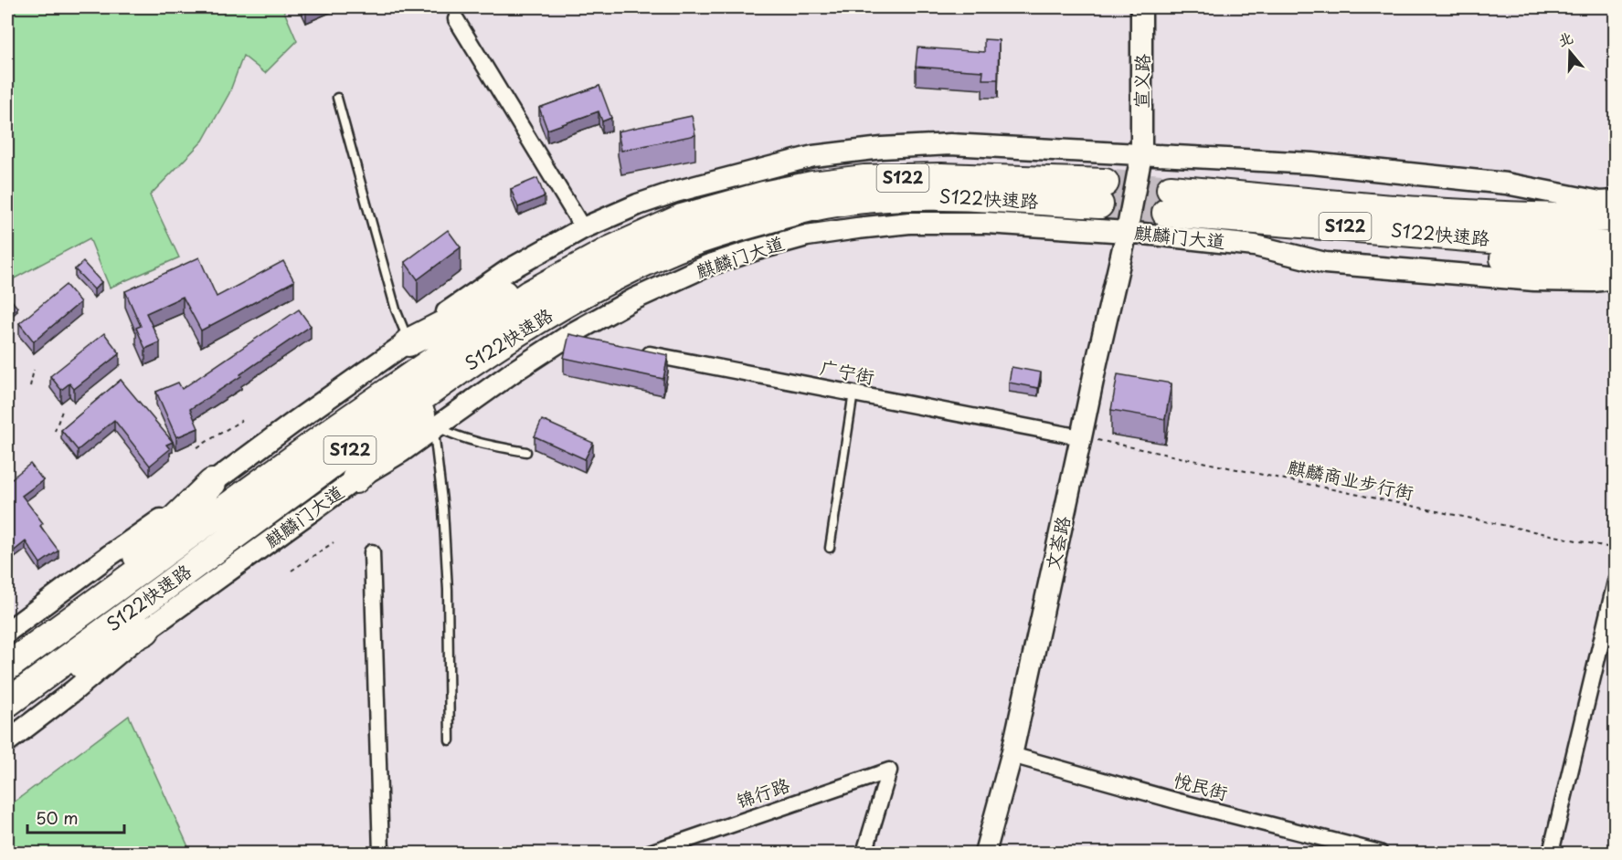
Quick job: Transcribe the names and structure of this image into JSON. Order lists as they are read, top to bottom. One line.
{"streets":{"highway":["S122","S122快速路"],"street":["宣义路","麒麟门大道","广宁街","文荟路","悦民街","锦行路"],"path":["麒麟商业步行街"]},"crossings":[["宣义路","麒麟门大道"],["宣义路","文荟路"],["麒麟门大道","文荟路"],["广宁街","麒麟商业步行街"],["广宁街","文荟路"],["麒麟商业步行街","文荟路"],["文荟路","悦民街"]],"scale_bar":"50 m","north":"top"}
